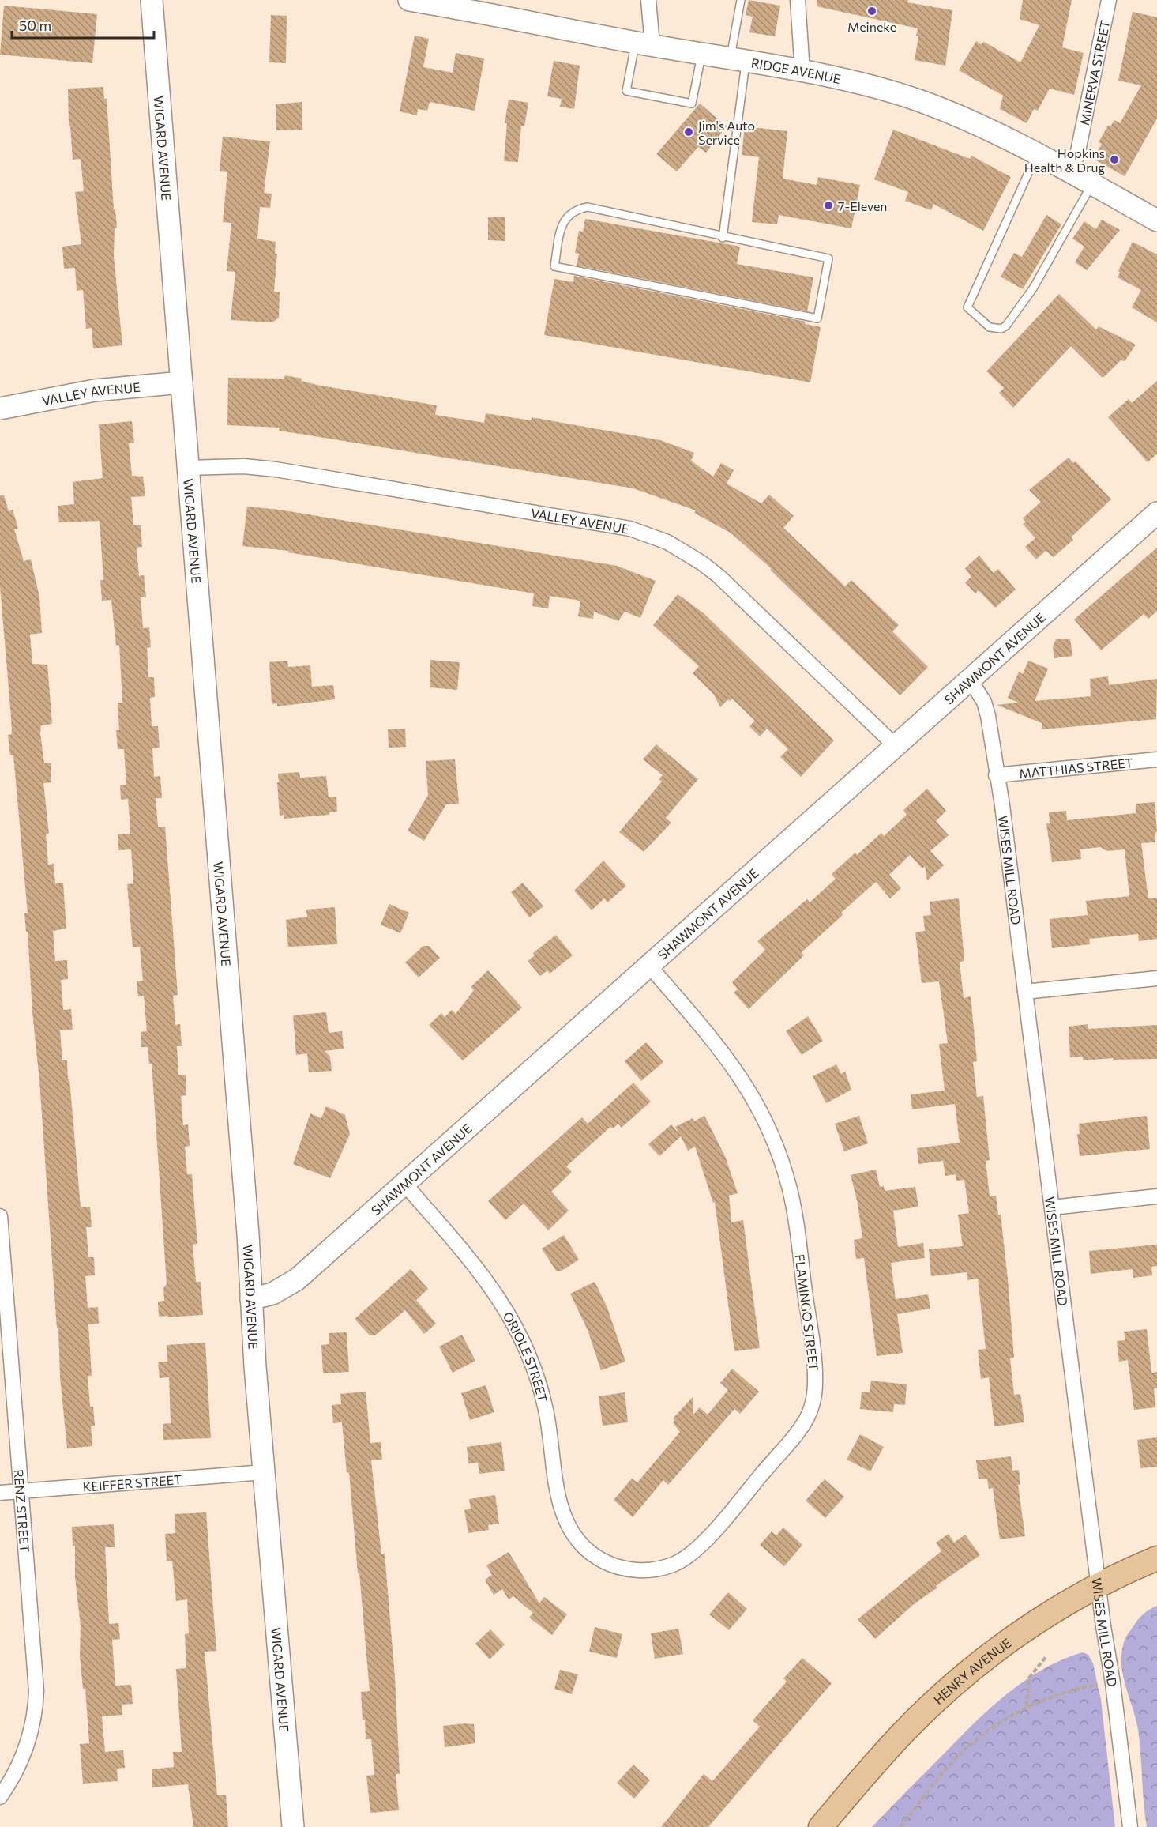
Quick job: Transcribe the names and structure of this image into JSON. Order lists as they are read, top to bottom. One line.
{"streets":{"main road":["HENRY AVENUE"],"street":["RIDGE AVENUE","MINERVA STREET","WIGARD AVENUE","VALLEY AVENUE","SHAWMONT AVENUE","MATTHIAS STREET","WISES MILL ROAD","FLAMINGO STREET","ORIOLE STREET","KEIFFER STREET","RENZ STREET"]},"crossings":[["RIDGE AVENUE","MINERVA STREET"],["WIGARD AVENUE","VALLEY AVENUE"],["WIGARD AVENUE","SHAWMONT AVENUE"],["WIGARD AVENUE","KEIFFER STREET"],["VALLEY AVENUE","SHAWMONT AVENUE"],["SHAWMONT AVENUE","WISES MILL ROAD"],["SHAWMONT AVENUE","FLAMINGO STREET"],["SHAWMONT AVENUE","ORIOLE STREET"],["MATTHIAS STREET","WISES MILL ROAD"],["WISES MILL ROAD","HENRY AVENUE"],["FLAMINGO STREET","ORIOLE STREET"],["KEIFFER STREET","RENZ STREET"]],"places":["Meineke","Jim's Auto Service","Hopkins Health & Drug","7-Eleven"],"scale_bar":"50 m"}
